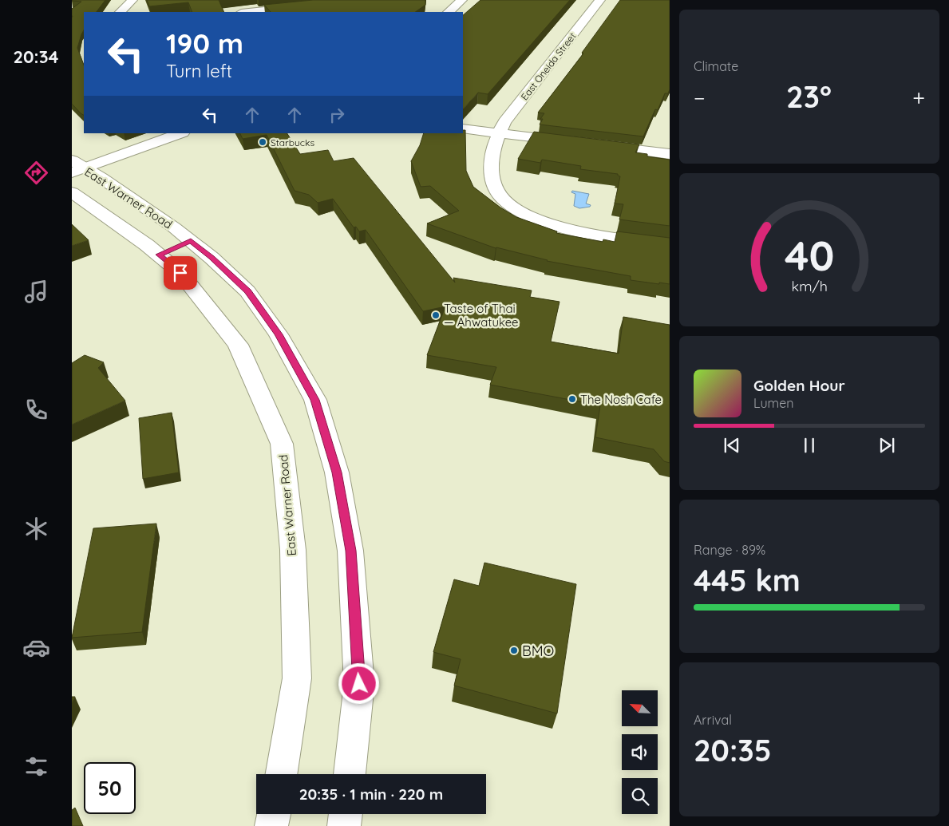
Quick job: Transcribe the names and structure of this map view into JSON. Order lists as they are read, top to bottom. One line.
{"streets":{"main road":["East Oneida Street","East Warner Road"]},"places":["Starbucks","Taste of Thai — Ahwatukee","The Nosh Cafe","BMO"],"north":"top left","page":{"tabs":"20:34","tile":["Climate",["Range · 89%","445 km"],["Arrival","20:35"]],"turn":["190 m","Turn left"],"heat":["−","23°","+"],"song":["Golden Hour","Lumen"],"limit":"50","trip":"20:35 · 1 min · 220 m","gauge":["40","km/h"]}}
